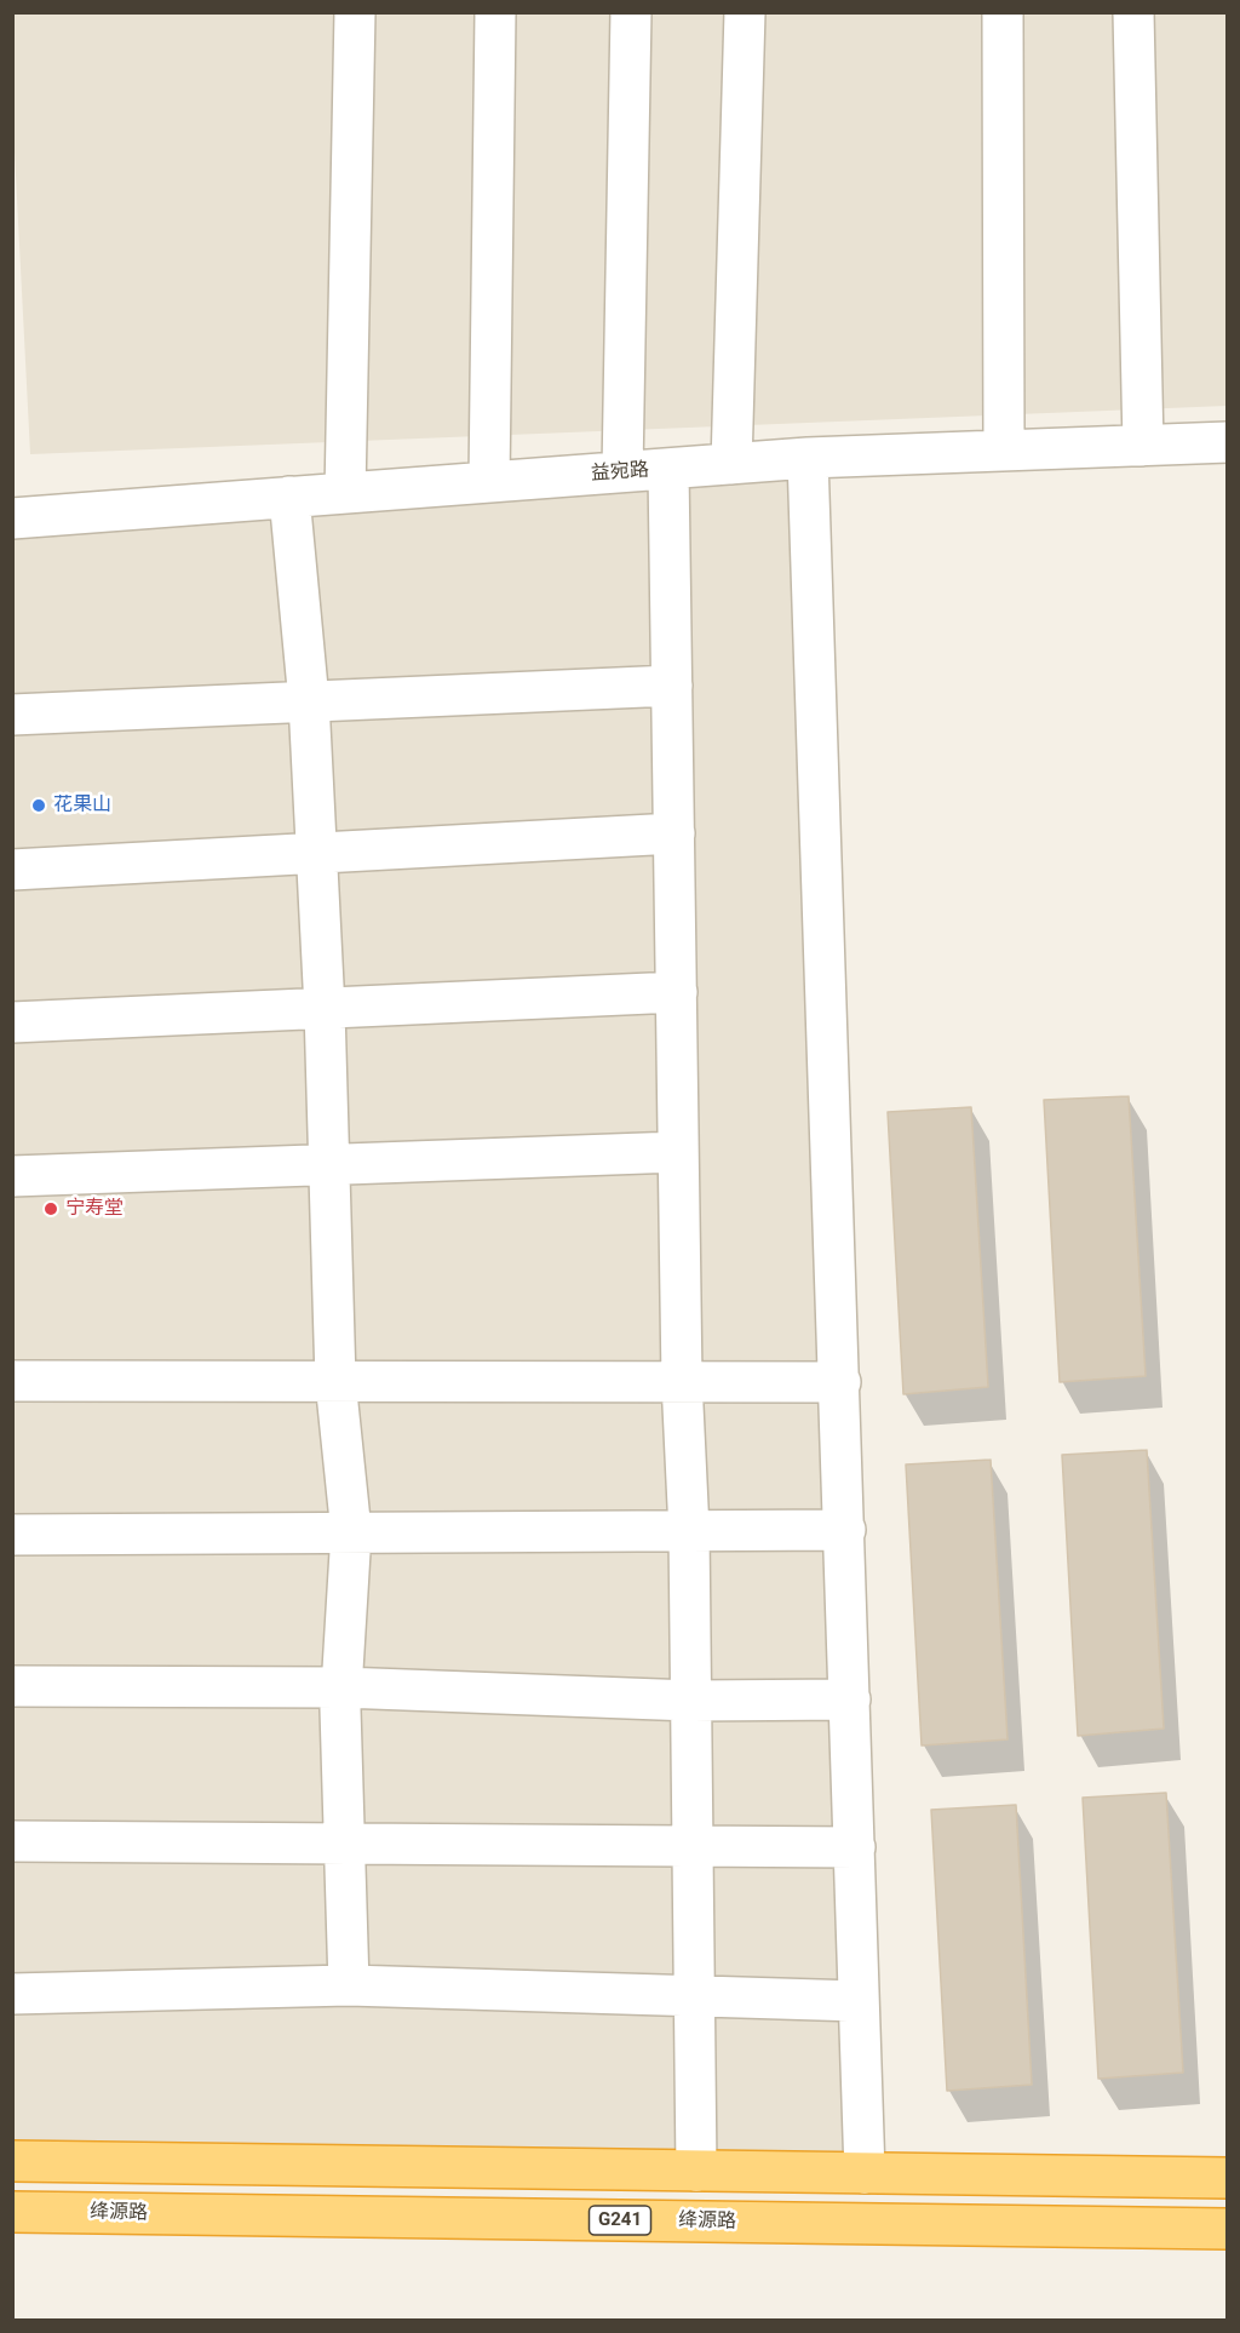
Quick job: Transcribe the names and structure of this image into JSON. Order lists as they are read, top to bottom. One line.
{"streets":{"highway":["绛源路","G241"],"street":["益宛路"]},"places":["花果山","宁寿堂"]}
